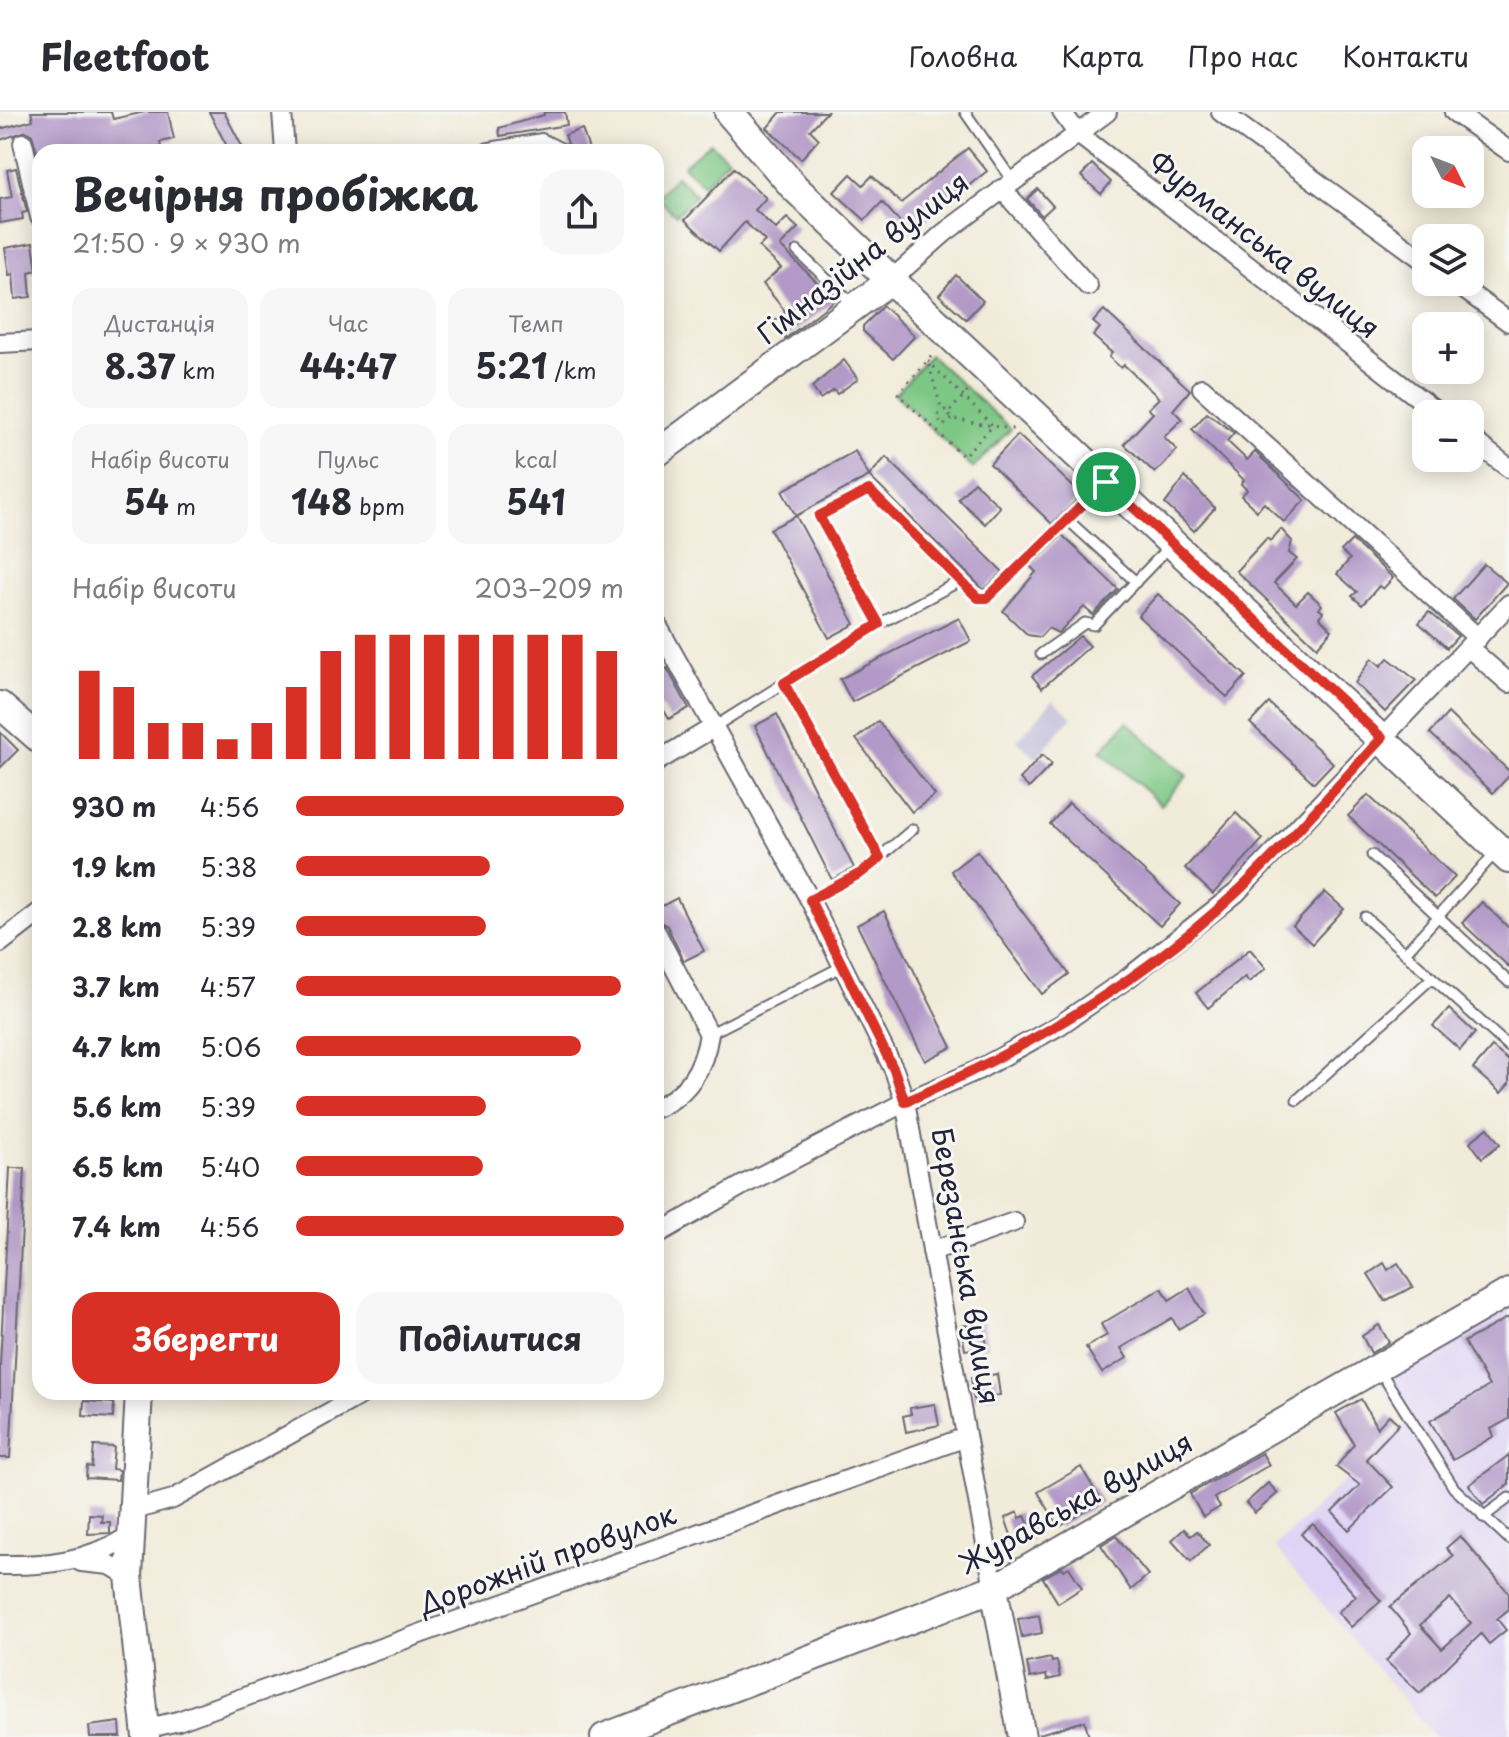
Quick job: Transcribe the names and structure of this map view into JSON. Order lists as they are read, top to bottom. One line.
{"streets":{"street":["Фурманська вулиця","Гімназійна вулиця","Березанська вулиця","Журавська вулиця","Дорожній провулок"]},"crossings":[["Фурманська вулиця","Гімназійна вулиця"],["Березанська вулиця","Журавська вулиця"],["Березанська вулиця","Дорожній провулок"]],"north":"bottom right","page":{"header":"Fleetfoot","nav":["Головна","Карта","Про нас","Контакти"],"map_buttons":["+","−"],"heading":["Вечірня пробіжка","21:50 · 9 × 930 m"],"stats":[["Дистанція","8.37 km"],["Час","44:47"],["Темп","5:21 /km"],["Набір висоти","54 m"],["Пульс","148 bpm"],["kcal","541"]],"chart":["Набір висоти","203–209 m"],"list":[{"name":"930 m","note":"4:56"},{"name":"1.9 km","note":"5:38"},{"name":"2.8 km","note":"5:39"},{"name":"3.7 km","note":"4:57"},{"name":"4.7 km","note":"5:06"},{"name":"5.6 km","note":"5:39"},{"name":"6.5 km","note":"5:40"},{"name":"7.4 km","note":"4:56"}],"buttons":["Зберегти","Поділитися"]}}
